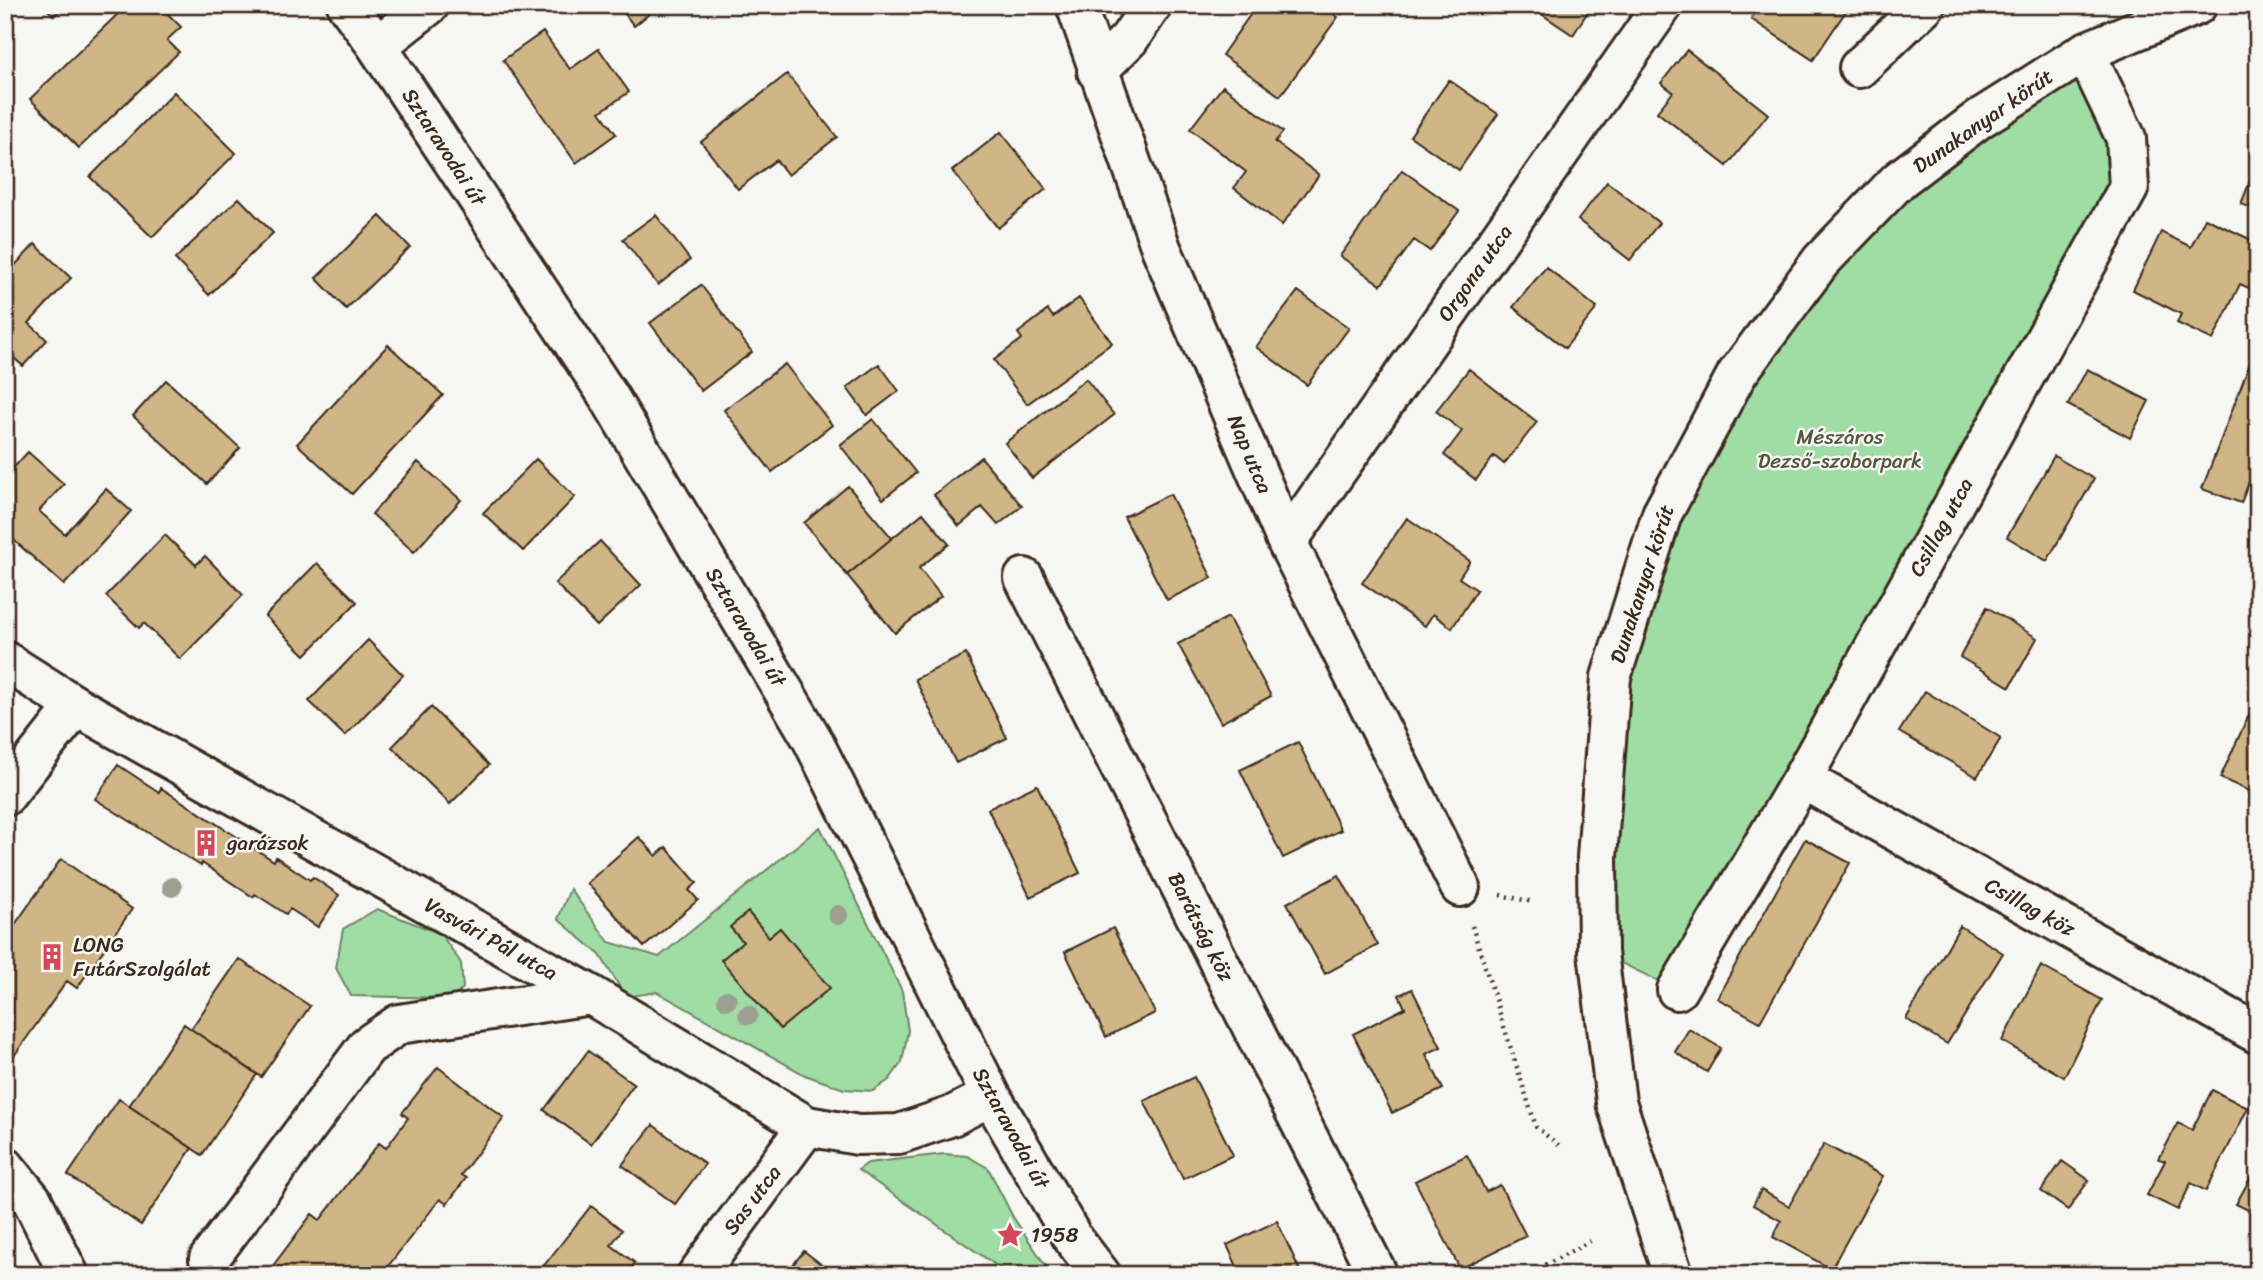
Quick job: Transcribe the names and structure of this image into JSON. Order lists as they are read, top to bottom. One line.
{"streets":{"street":["Dunakanyar körút","Sztaravodai út","Orgona utca","Nap utca","Csillag utca","Csillag köz","Barátság köz","Vasvári Pál utca","Sas utca"]},"crossings":[["Dunakanyar körút","Csillag utca"],["Sztaravodai út","Vasvári Pál utca"],["Orgona utca","Nap utca"],["Csillag utca","Csillag köz"],["Vasvári Pál utca","Sas utca"]],"parks":["Mészáros Dezső-szoborpark"],"places":{"building":["garázsok","LONG FutárSzolgálat"],"place":["1958"]}}
